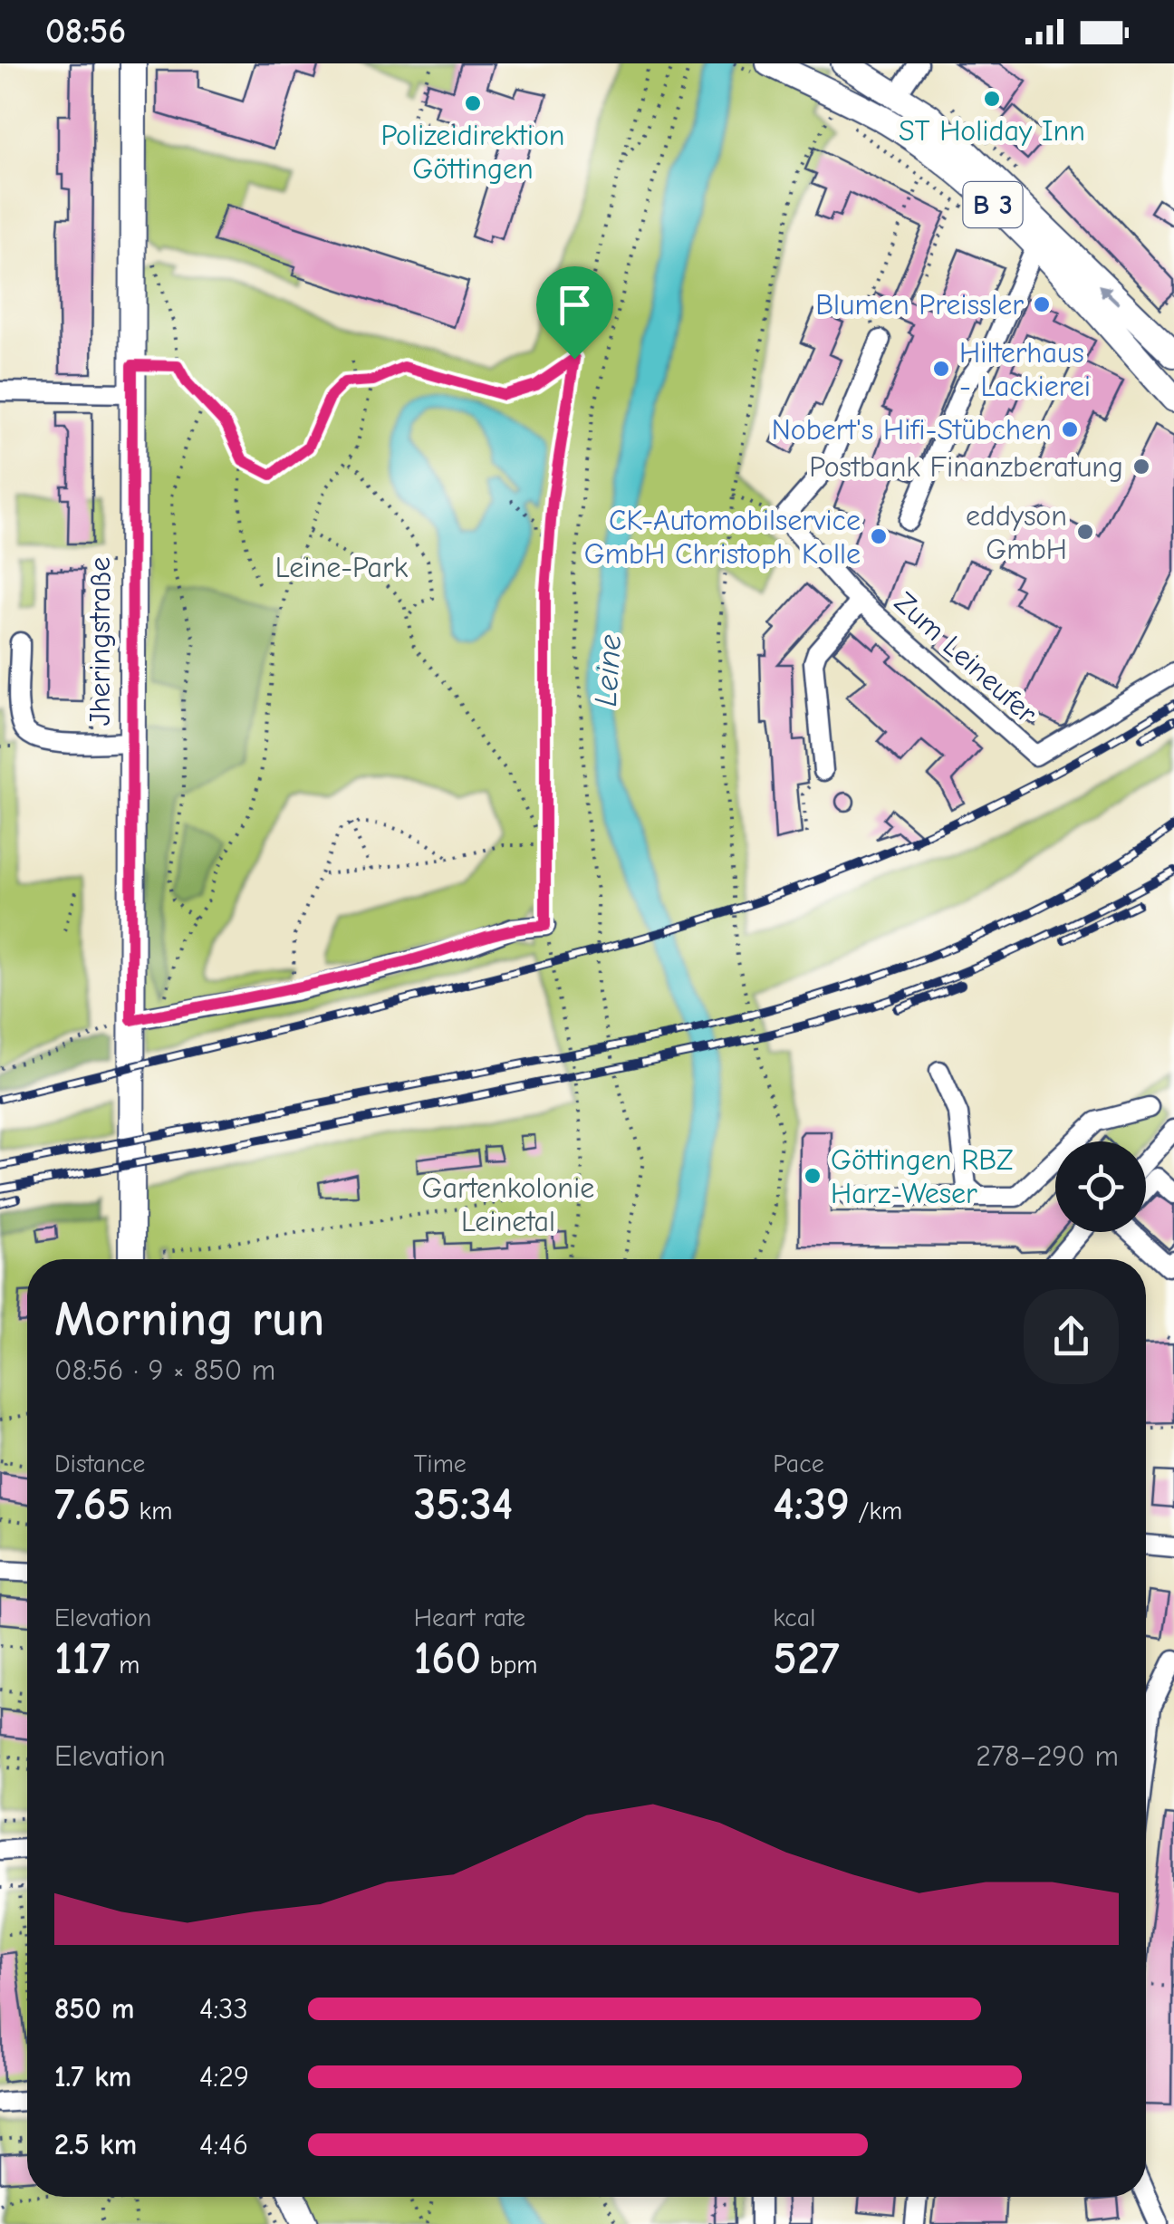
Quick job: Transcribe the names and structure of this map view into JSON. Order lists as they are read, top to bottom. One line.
{"streets":{"main road":["B 3","Jheringstraße"],"street":["Zum Leineufer"]},"water":["Leine"],"parks":["Leine-Park","Gartenkolonie Leinetal"],"places":["ST Holiday Inn","Polizeidirektion Göttingen","Blumen Preissler","Hilterhaus - Lackierei","Nobert's Hifi-Stübchen","Postbank Finanzberatung","eddyson GmbH","CK-Automobilservice GmbH Christoph Kolle","Göttingen RBZ Harz-Weser"],"page":{"status":"08:56","heading":["Morning run","08:56 · 9 × 850 m"],"stats":[["Distance","7.65 km"],["Time","35:34"],["Pace","4:39 /km"],["Elevation","117 m"],["Heart rate","160 bpm"],["kcal","527"]],"chart":["Elevation","278–290 m"],"list":[{"name":"850 m","note":"4:33"},{"name":"1.7 km","note":"4:29"},{"name":"2.5 km","note":"4:46"}]}}
